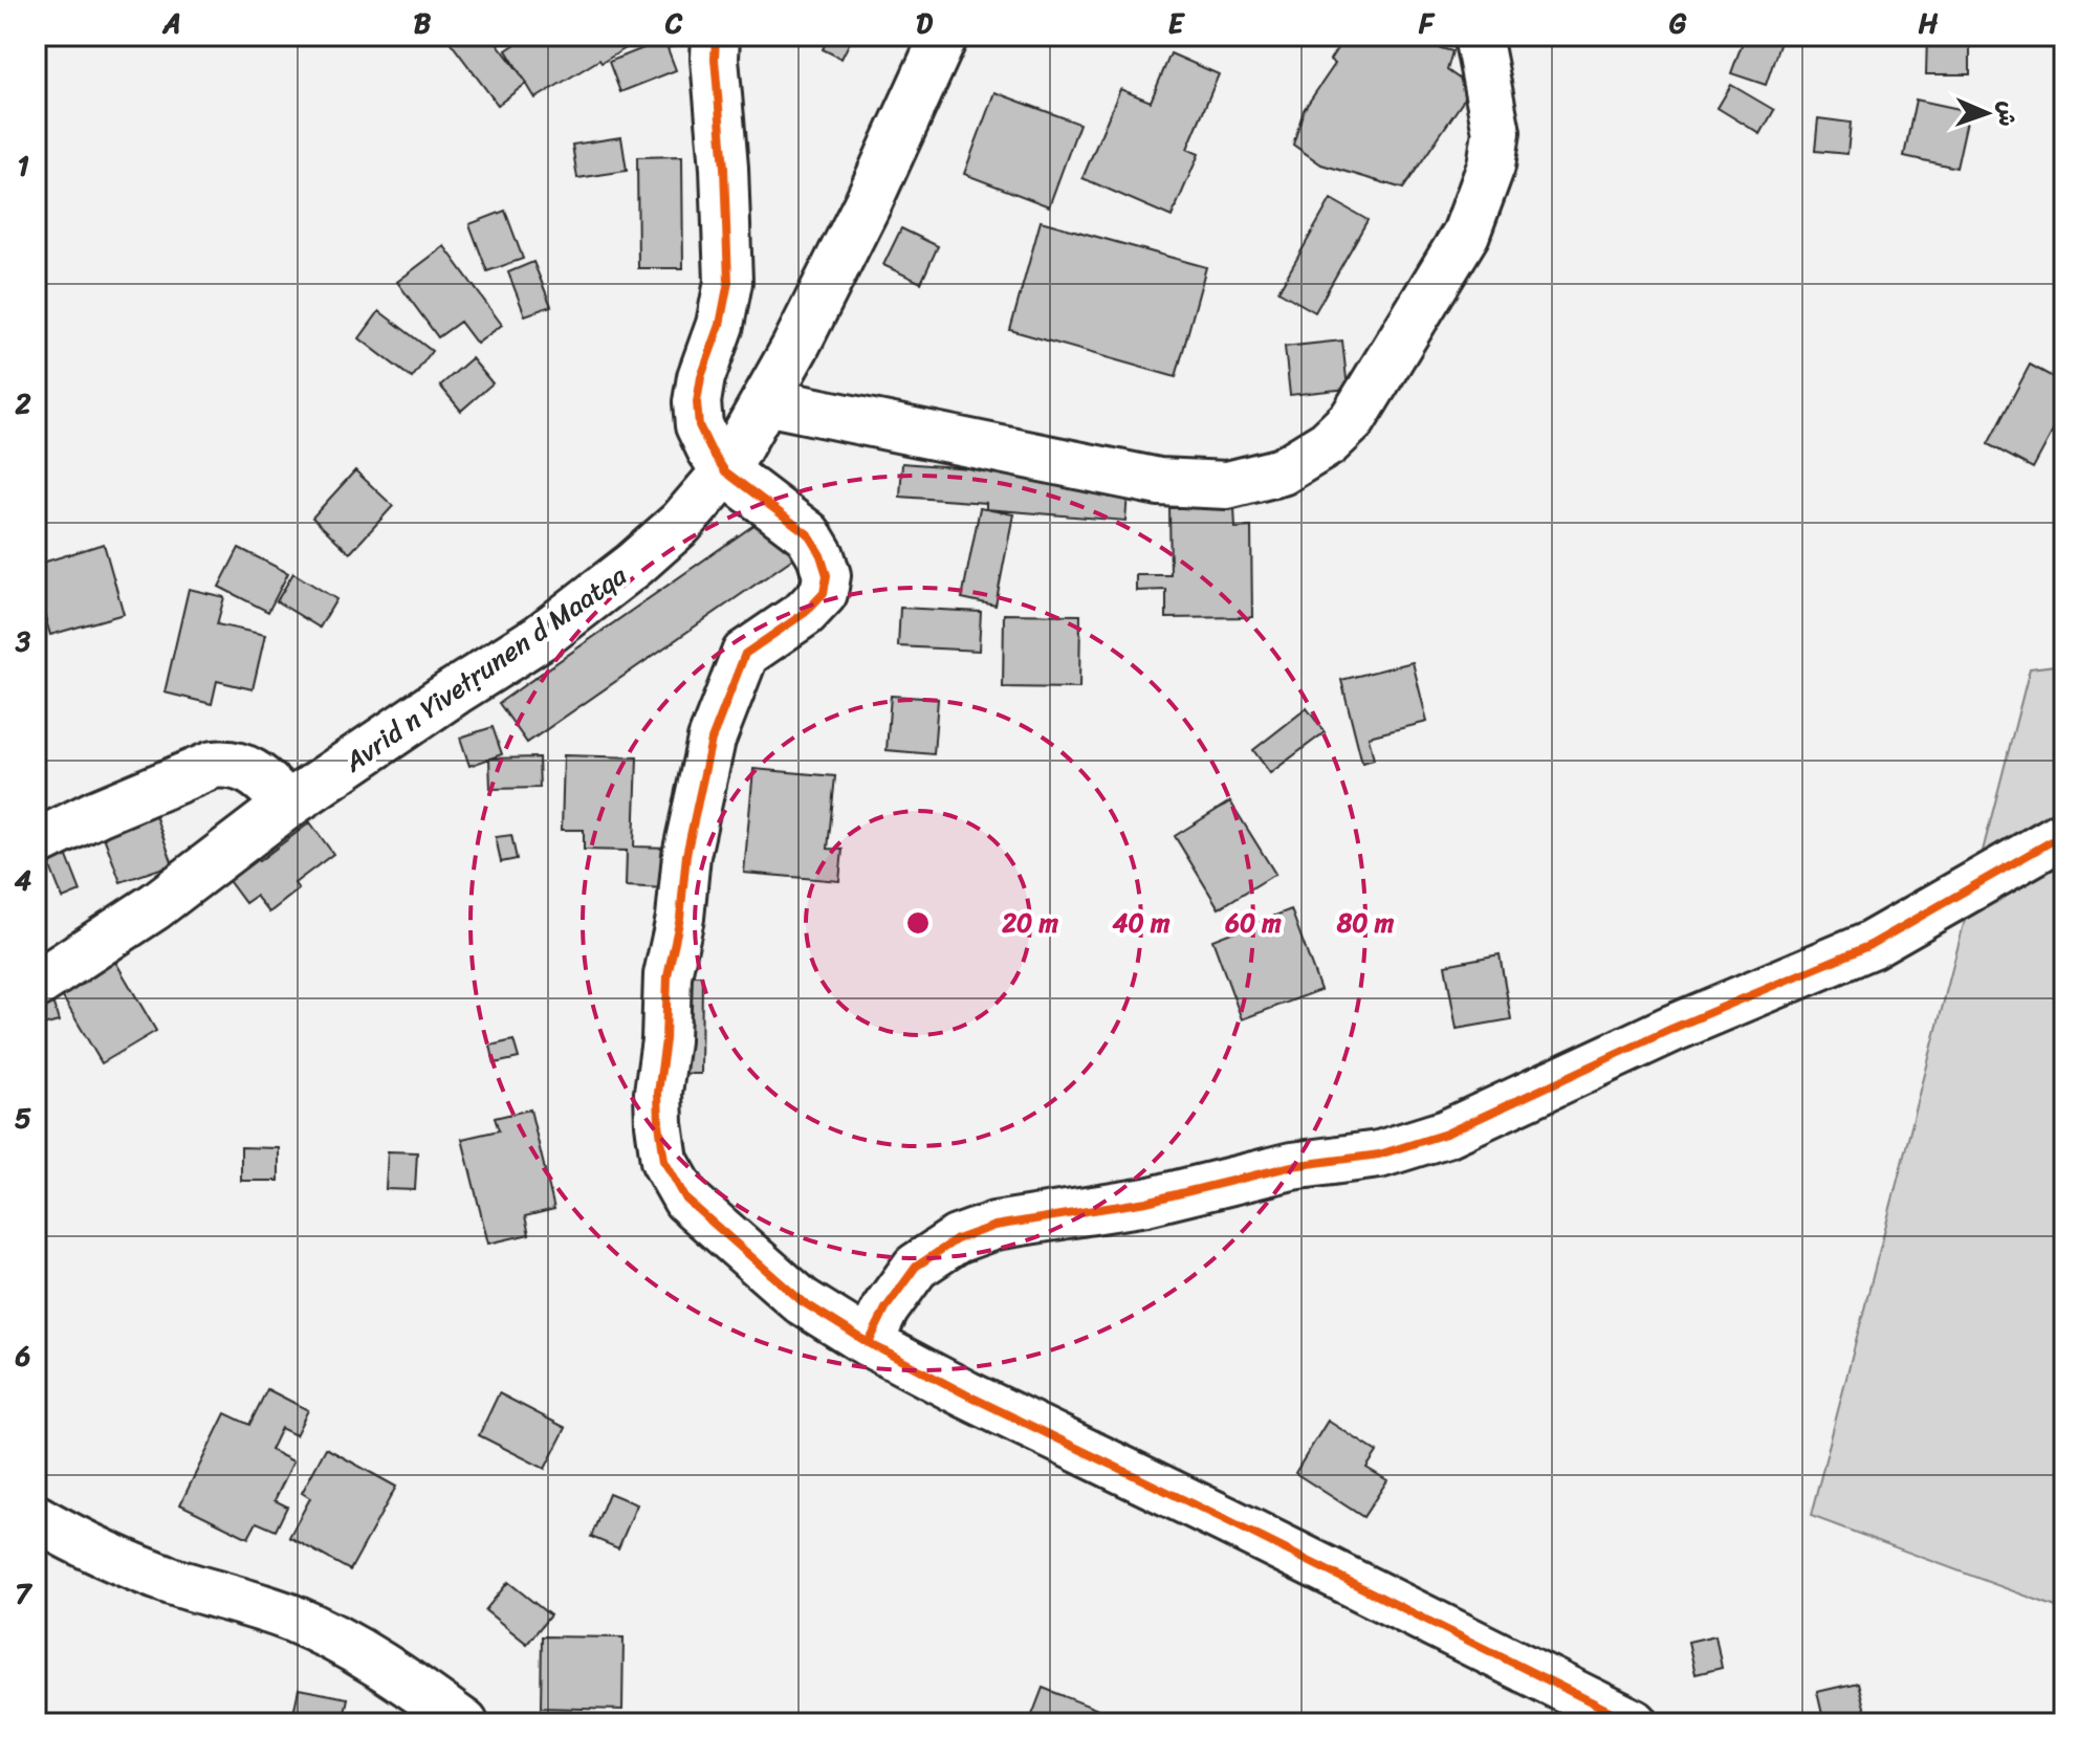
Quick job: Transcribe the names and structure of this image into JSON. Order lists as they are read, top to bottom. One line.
{"streets":{"street":["Avrid n Yivetṛunen d Maatqa"]},"north":"right","grid":{"columns":["A","B","C","D","E","F","G","H"],"rows":["1","2","3","4","5","6","7"]},"rings":["20 m","40 m","60 m","80 m"]}
